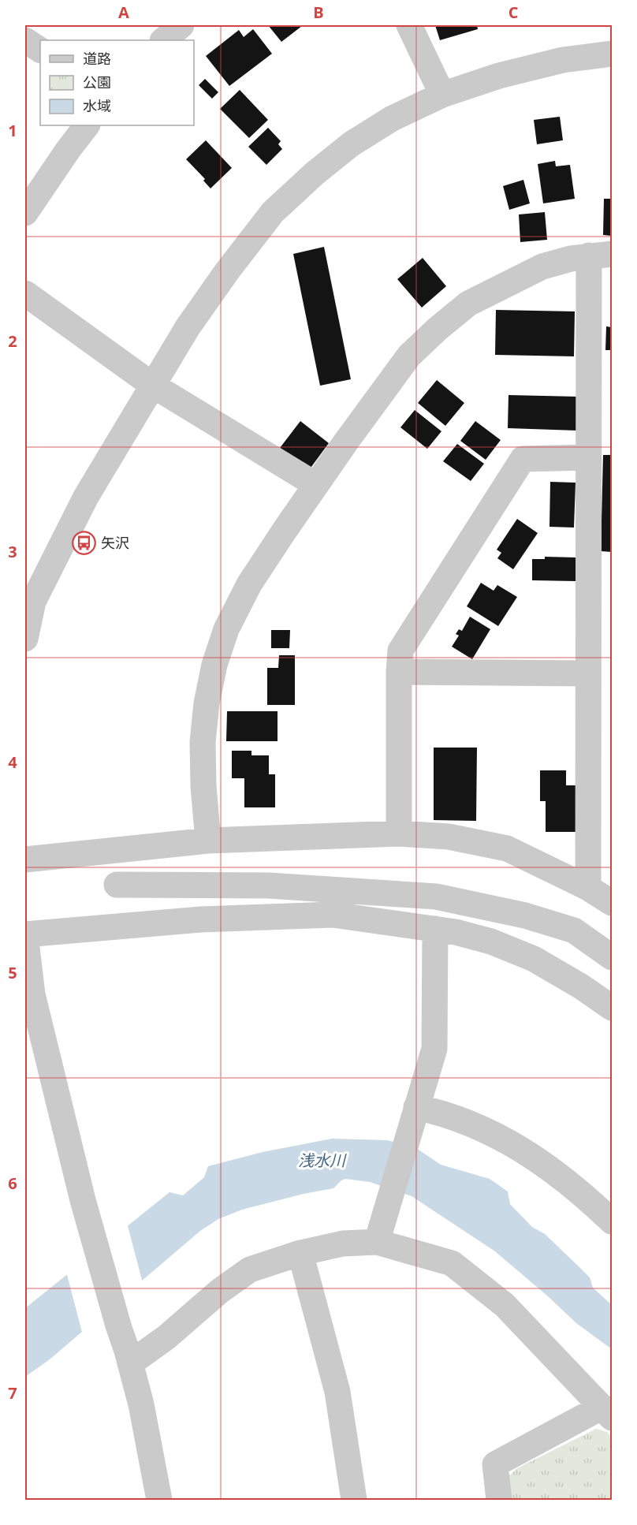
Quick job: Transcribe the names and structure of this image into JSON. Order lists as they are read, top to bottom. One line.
{"water":["浅水川"],"places":{"bus stop":["矢沢"]},"legend":["道路","公園","水域"],"grid":{"columns":["A","B","C"],"rows":["1","2","3","4","5","6","7"]}}
